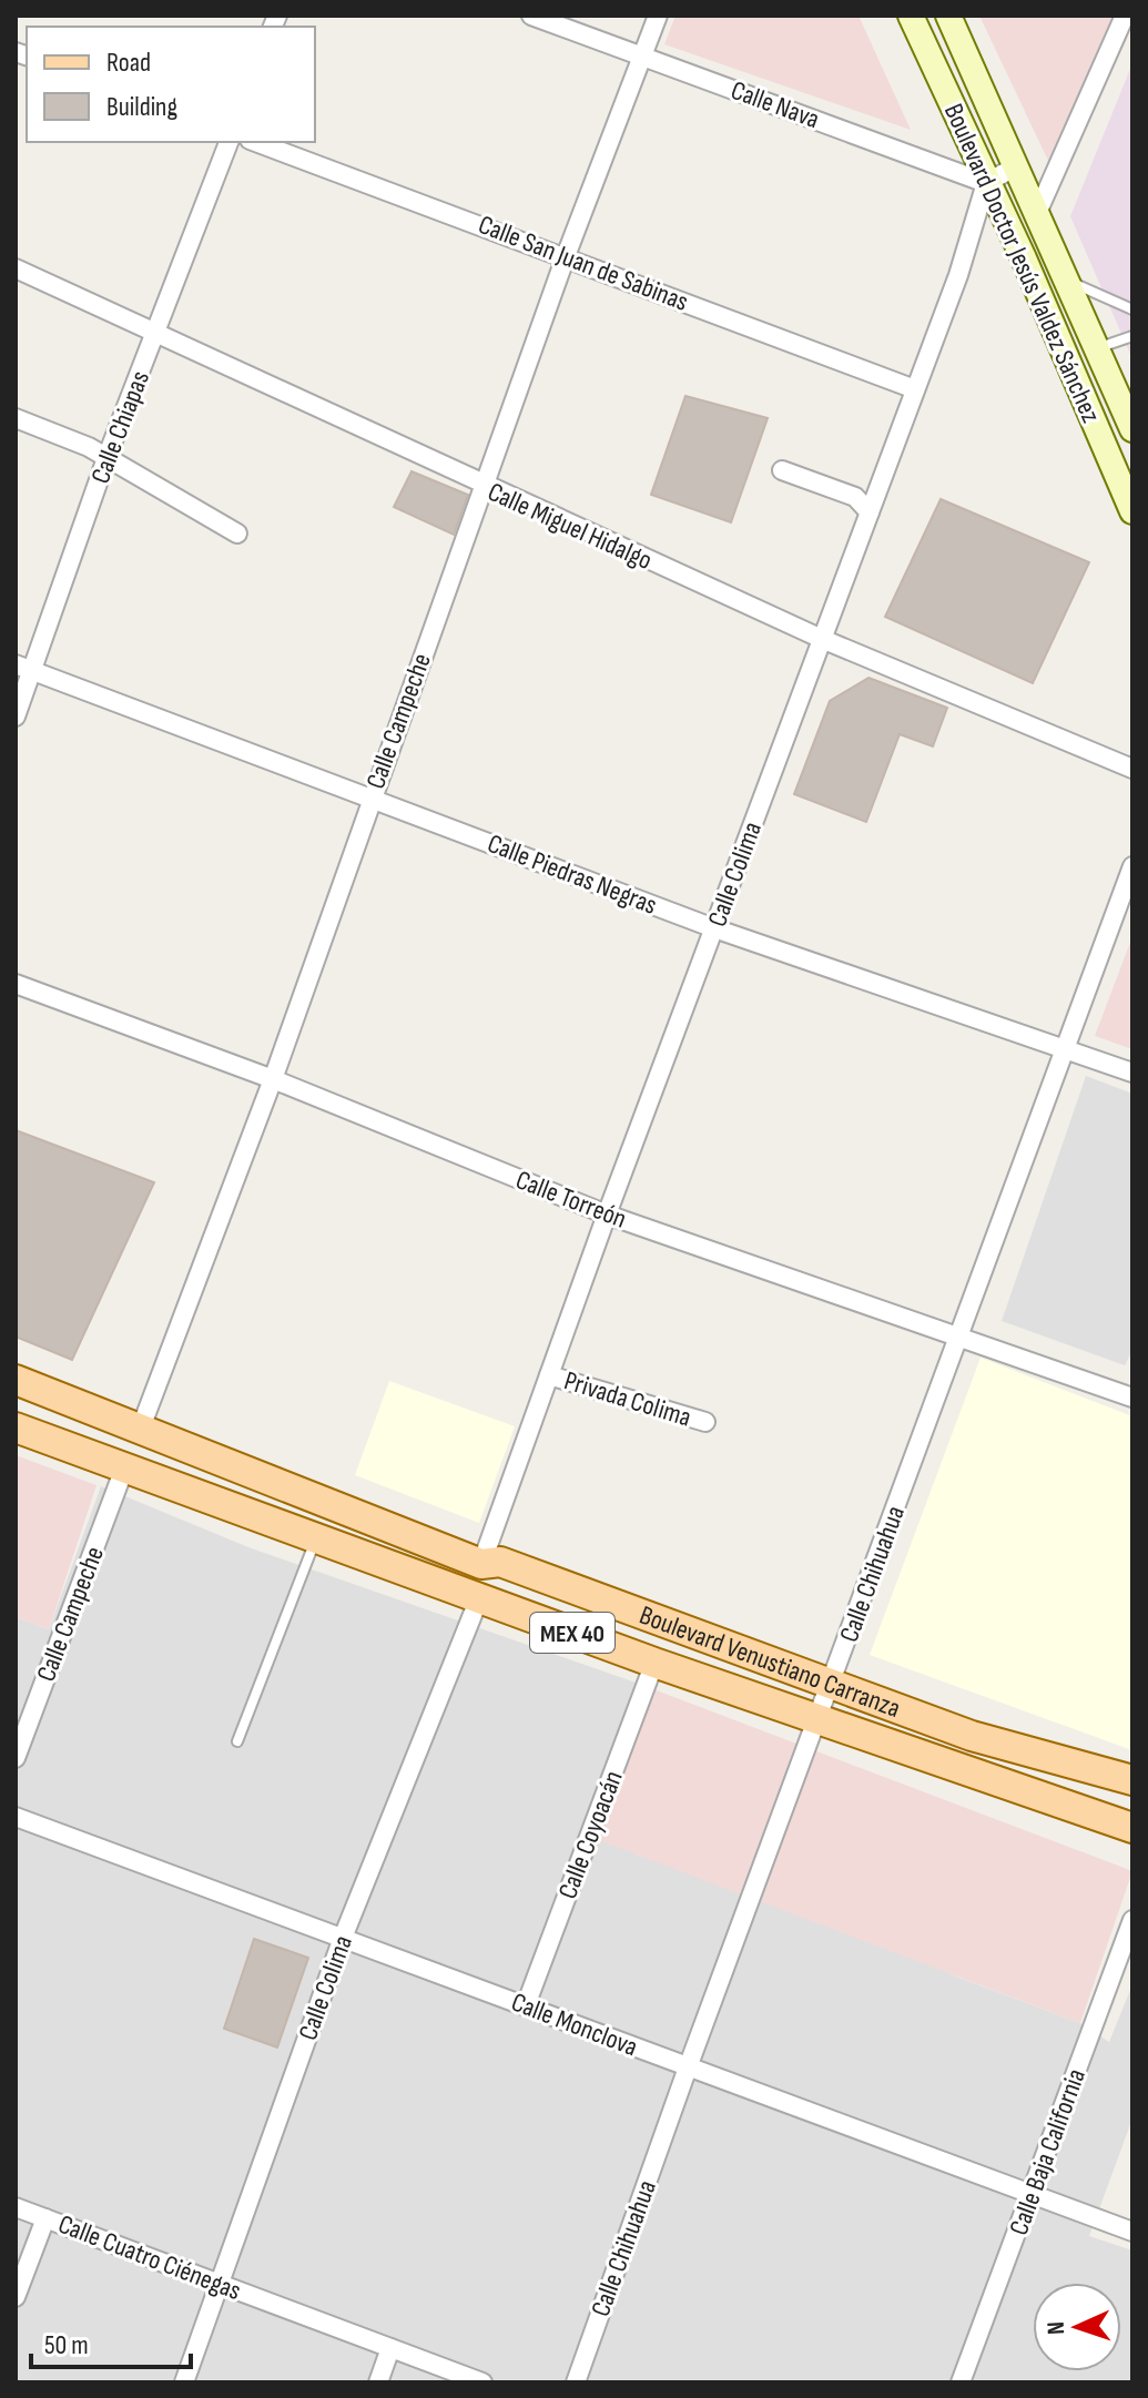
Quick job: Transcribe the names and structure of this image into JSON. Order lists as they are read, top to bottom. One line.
{"streets":{"main road":["Boulevard Doctor Jesús Valdez Sánchez","MEX 40","Boulevard Venustiano Carranza"],"street":["Calle Nava","Calle San Juan de Sabinas","Calle Chiapas","Calle Miguel Hidalgo","Calle Campeche","Calle Piedras Negras","Calle Colima","Calle Torreón","Privada Colima","Calle Chihuahua","Calle Coyoacán","Calle Monclova","Calle Baja California","Calle Cuatro Ciénegas"]},"crossings":[["Calle Nava","Boulevard Doctor Jesús Valdez Sánchez"],["Calle Nava","Calle Campeche"],["Calle Nava","Calle Colima"],["Calle San Juan de Sabinas","Calle Campeche"],["Calle San Juan de Sabinas","Calle Colima"],["Boulevard Doctor Jesús Valdez Sánchez","Calle Colima"],["Calle Chiapas","Calle Miguel Hidalgo"],["Calle Chiapas","Calle Piedras Negras"],["Calle Miguel Hidalgo","Calle Campeche"],["Calle Miguel Hidalgo","Calle Colima"],["Calle Campeche","Calle Piedras Negras"],["Calle Campeche","Calle Torreón"],["Calle Campeche","Boulevard Venustiano Carranza"],["Calle Piedras Negras","Calle Colima"],["Calle Piedras Negras","Calle Chihuahua"],["Calle Colima","Calle Torreón"],["Calle Colima","Privada Colima"],["Calle Colima","Boulevard Venustiano Carranza"],["Calle Colima","Calle Monclova"],["Calle Colima","Calle Cuatro Ciénegas"],["Calle Torreón","Calle Chihuahua"],["Calle Chihuahua","Boulevard Venustiano Carranza"],["Calle Chihuahua","Calle Monclova"],["Boulevard Venustiano Carranza","Calle Coyoacán"],["Calle Coyoacán","Calle Monclova"],["Calle Monclova","Calle Baja California"]],"legend":["Road","Building"],"scale_bar":"50 m","north":"left"}
